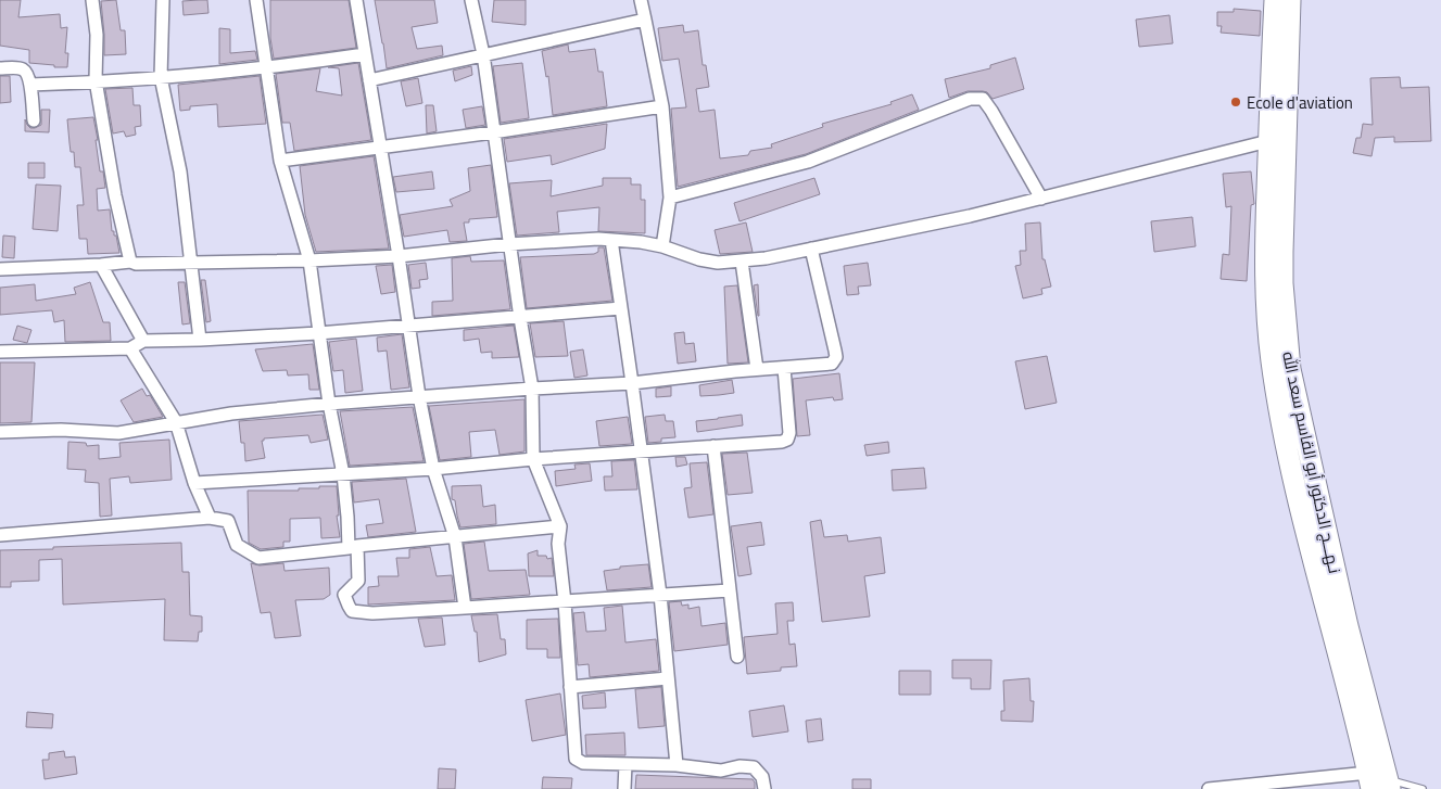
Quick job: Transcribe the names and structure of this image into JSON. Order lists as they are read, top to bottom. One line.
{"streets":{"main road":["نـهـــج الدكتور أبو القاسم سعد الله"]},"places":["Ecole d'aviation"]}
